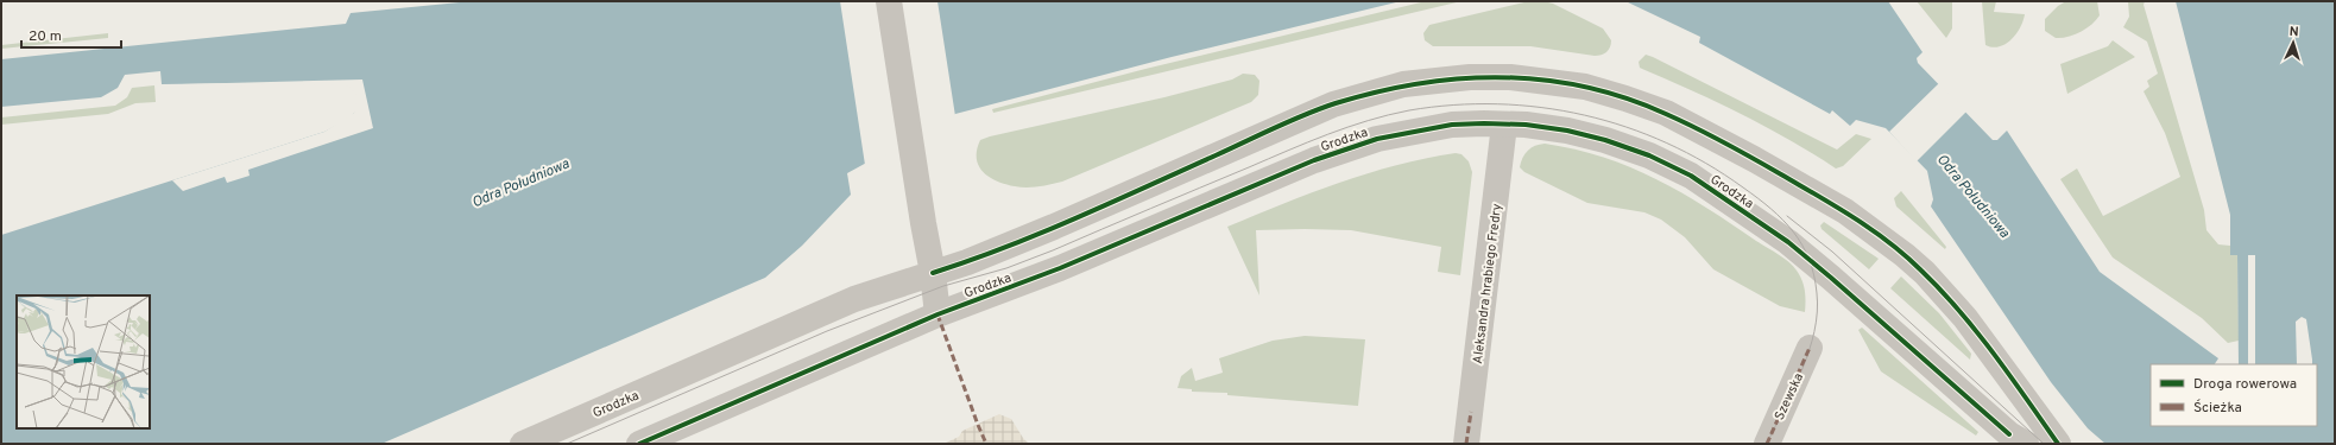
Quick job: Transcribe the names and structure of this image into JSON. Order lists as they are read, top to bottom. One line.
{"streets":{"street":["Grodzka","Aleksandra hrabiego Fredry","Szewska"]},"crossings":[["Grodzka","Aleksandra hrabiego Fredry"]],"water":["Odra Południowa"],"legend":["Droga rowerowa","Ścieżka"],"scale_bar":"20 m","north":"top"}
